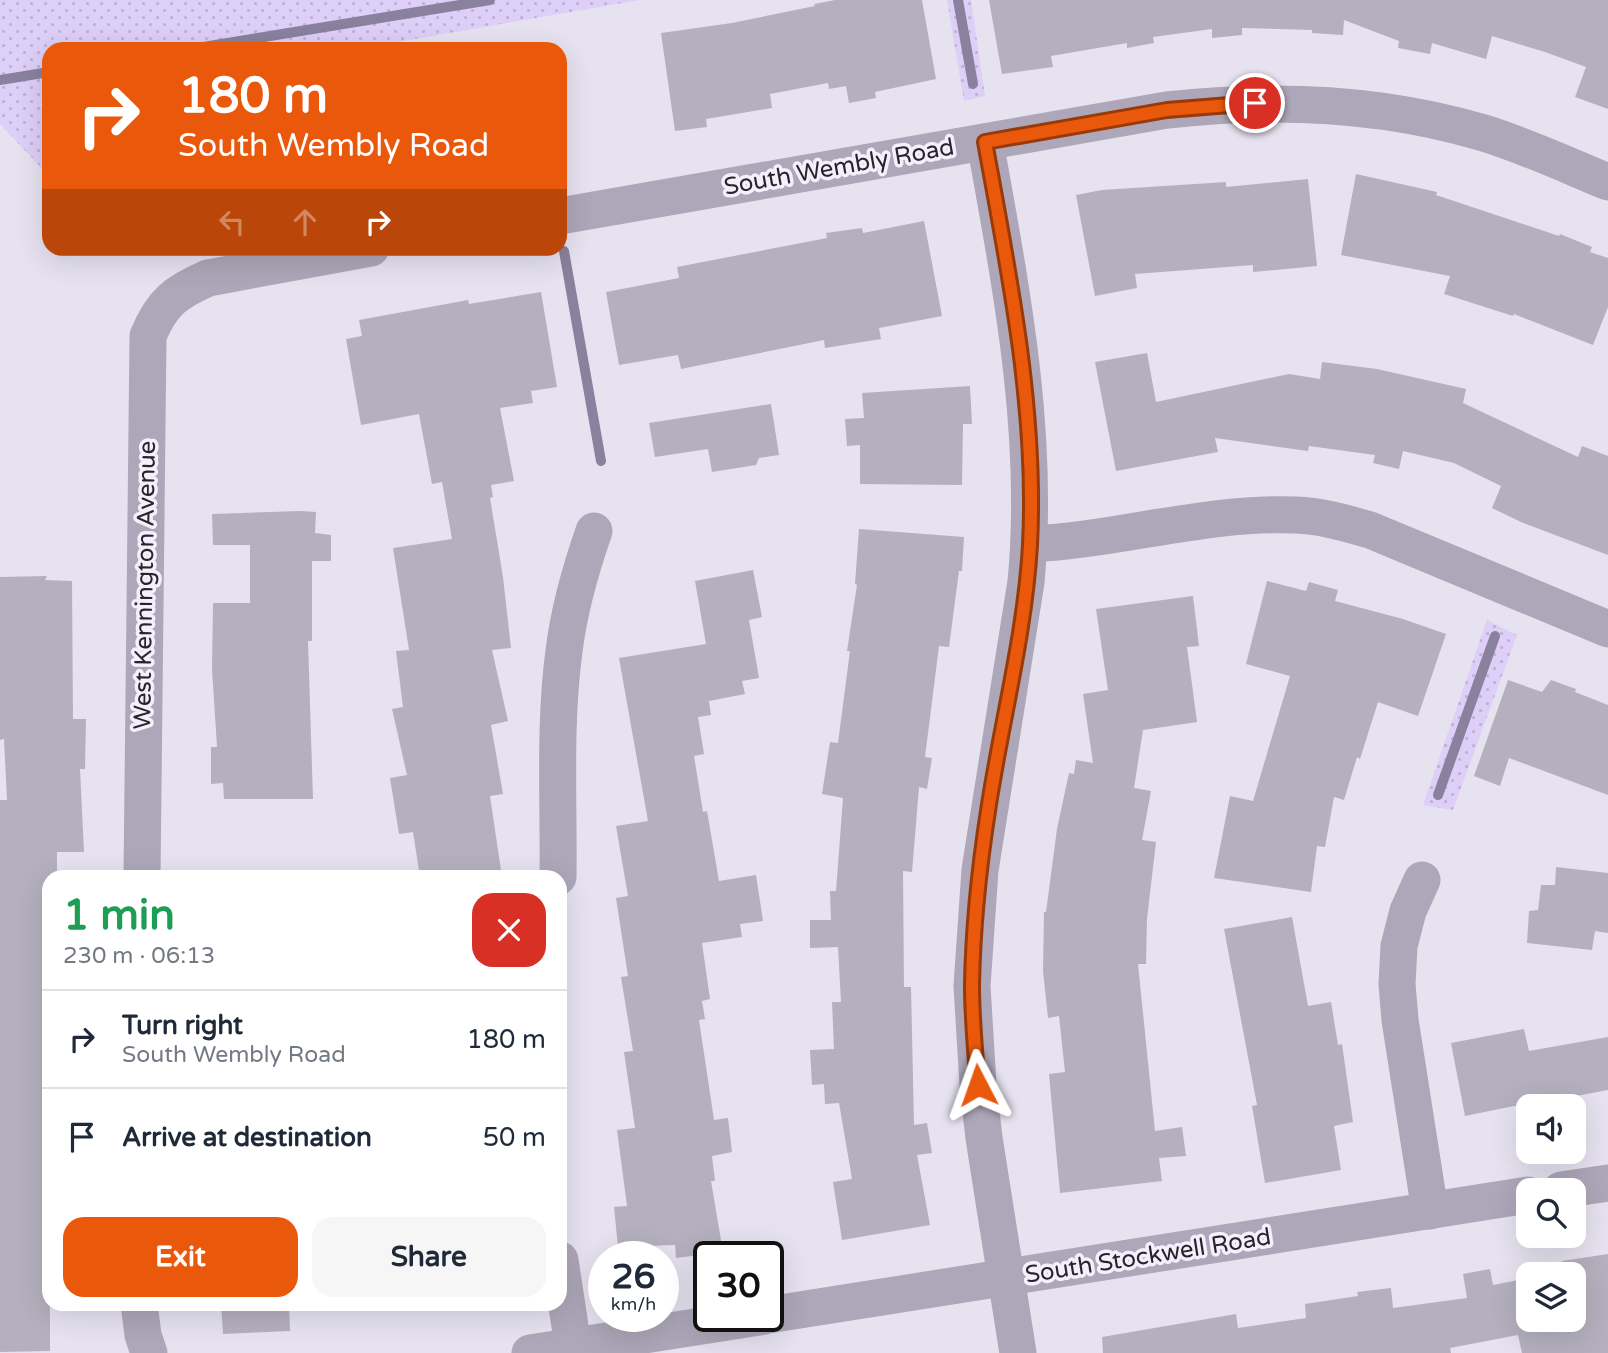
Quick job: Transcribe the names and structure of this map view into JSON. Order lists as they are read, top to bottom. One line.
{"streets":{"street":["South Wembly Road","West Kennington Avenue","South Stockwell Road"]},"page":{"turn":["180 m","South Wembly Road"],"heading":["1 min","230 m · 06:13"],"list":[{"name":"Turn right","note":"South Wembly Road","value":"180 m"},{"name":"Arrive at destination","value":"50 m"}],"buttons":["Exit","Share"],"speed":"26 km/h","limit":"30"}}
